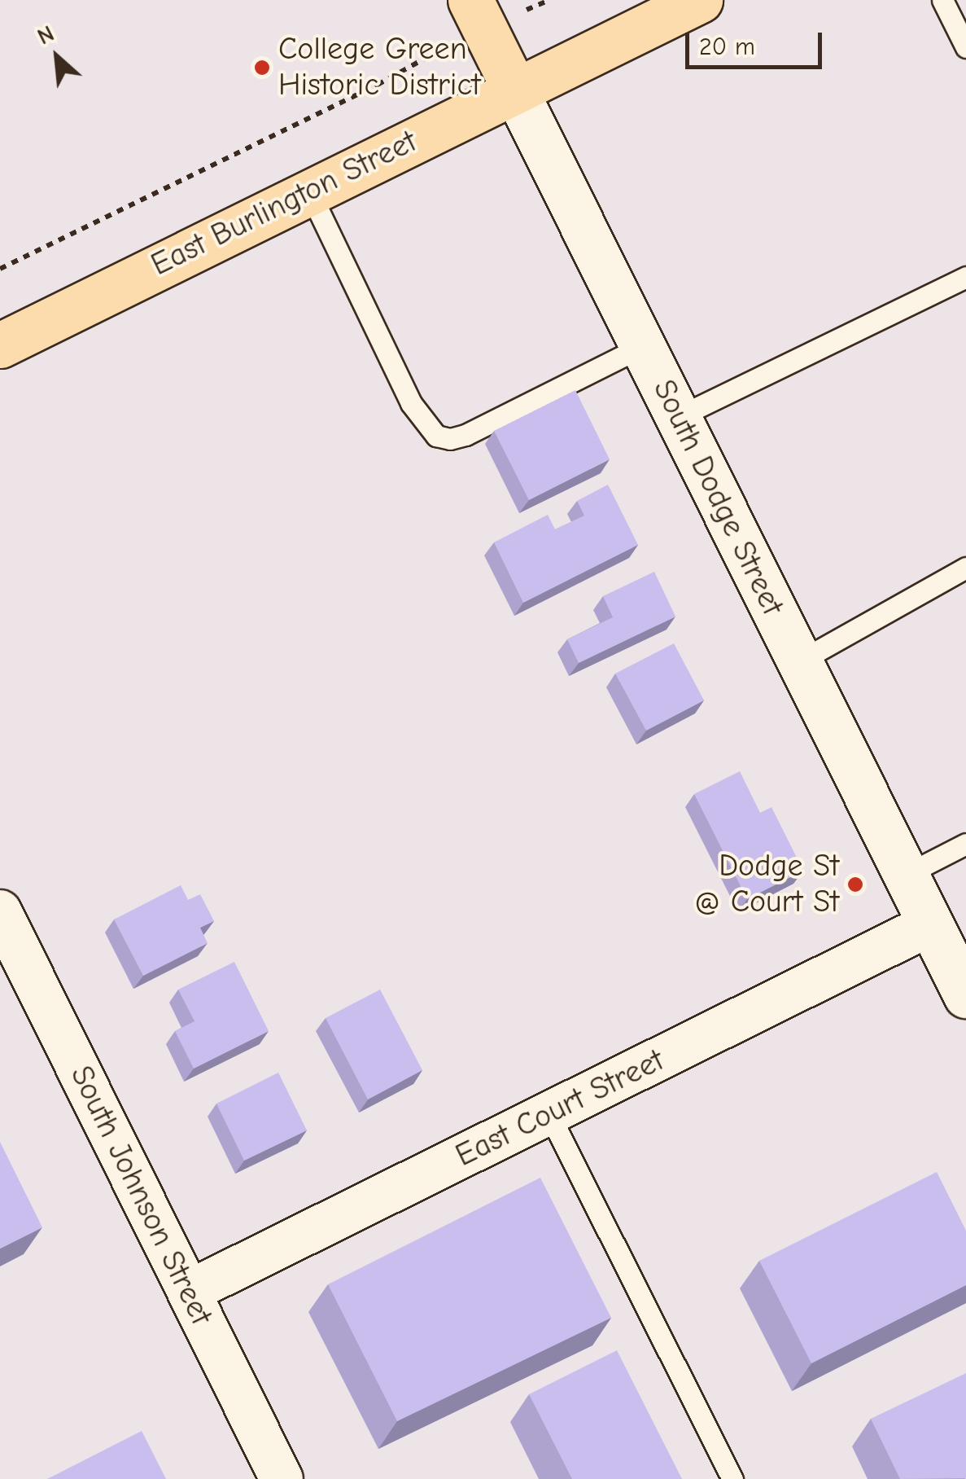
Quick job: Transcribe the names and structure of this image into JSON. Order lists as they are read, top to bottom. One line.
{"streets":{"main road":["East Burlington Street","South Dodge Street"],"street":["East Court Street","South Johnson Street"]},"crossings":[["East Burlington Street","South Dodge Street"],["South Dodge Street","East Court Street"],["East Court Street","South Johnson Street"]],"places":["College Green Historic District","Dodge St @ Court St"],"scale_bar":"20 m","north":"top left"}
